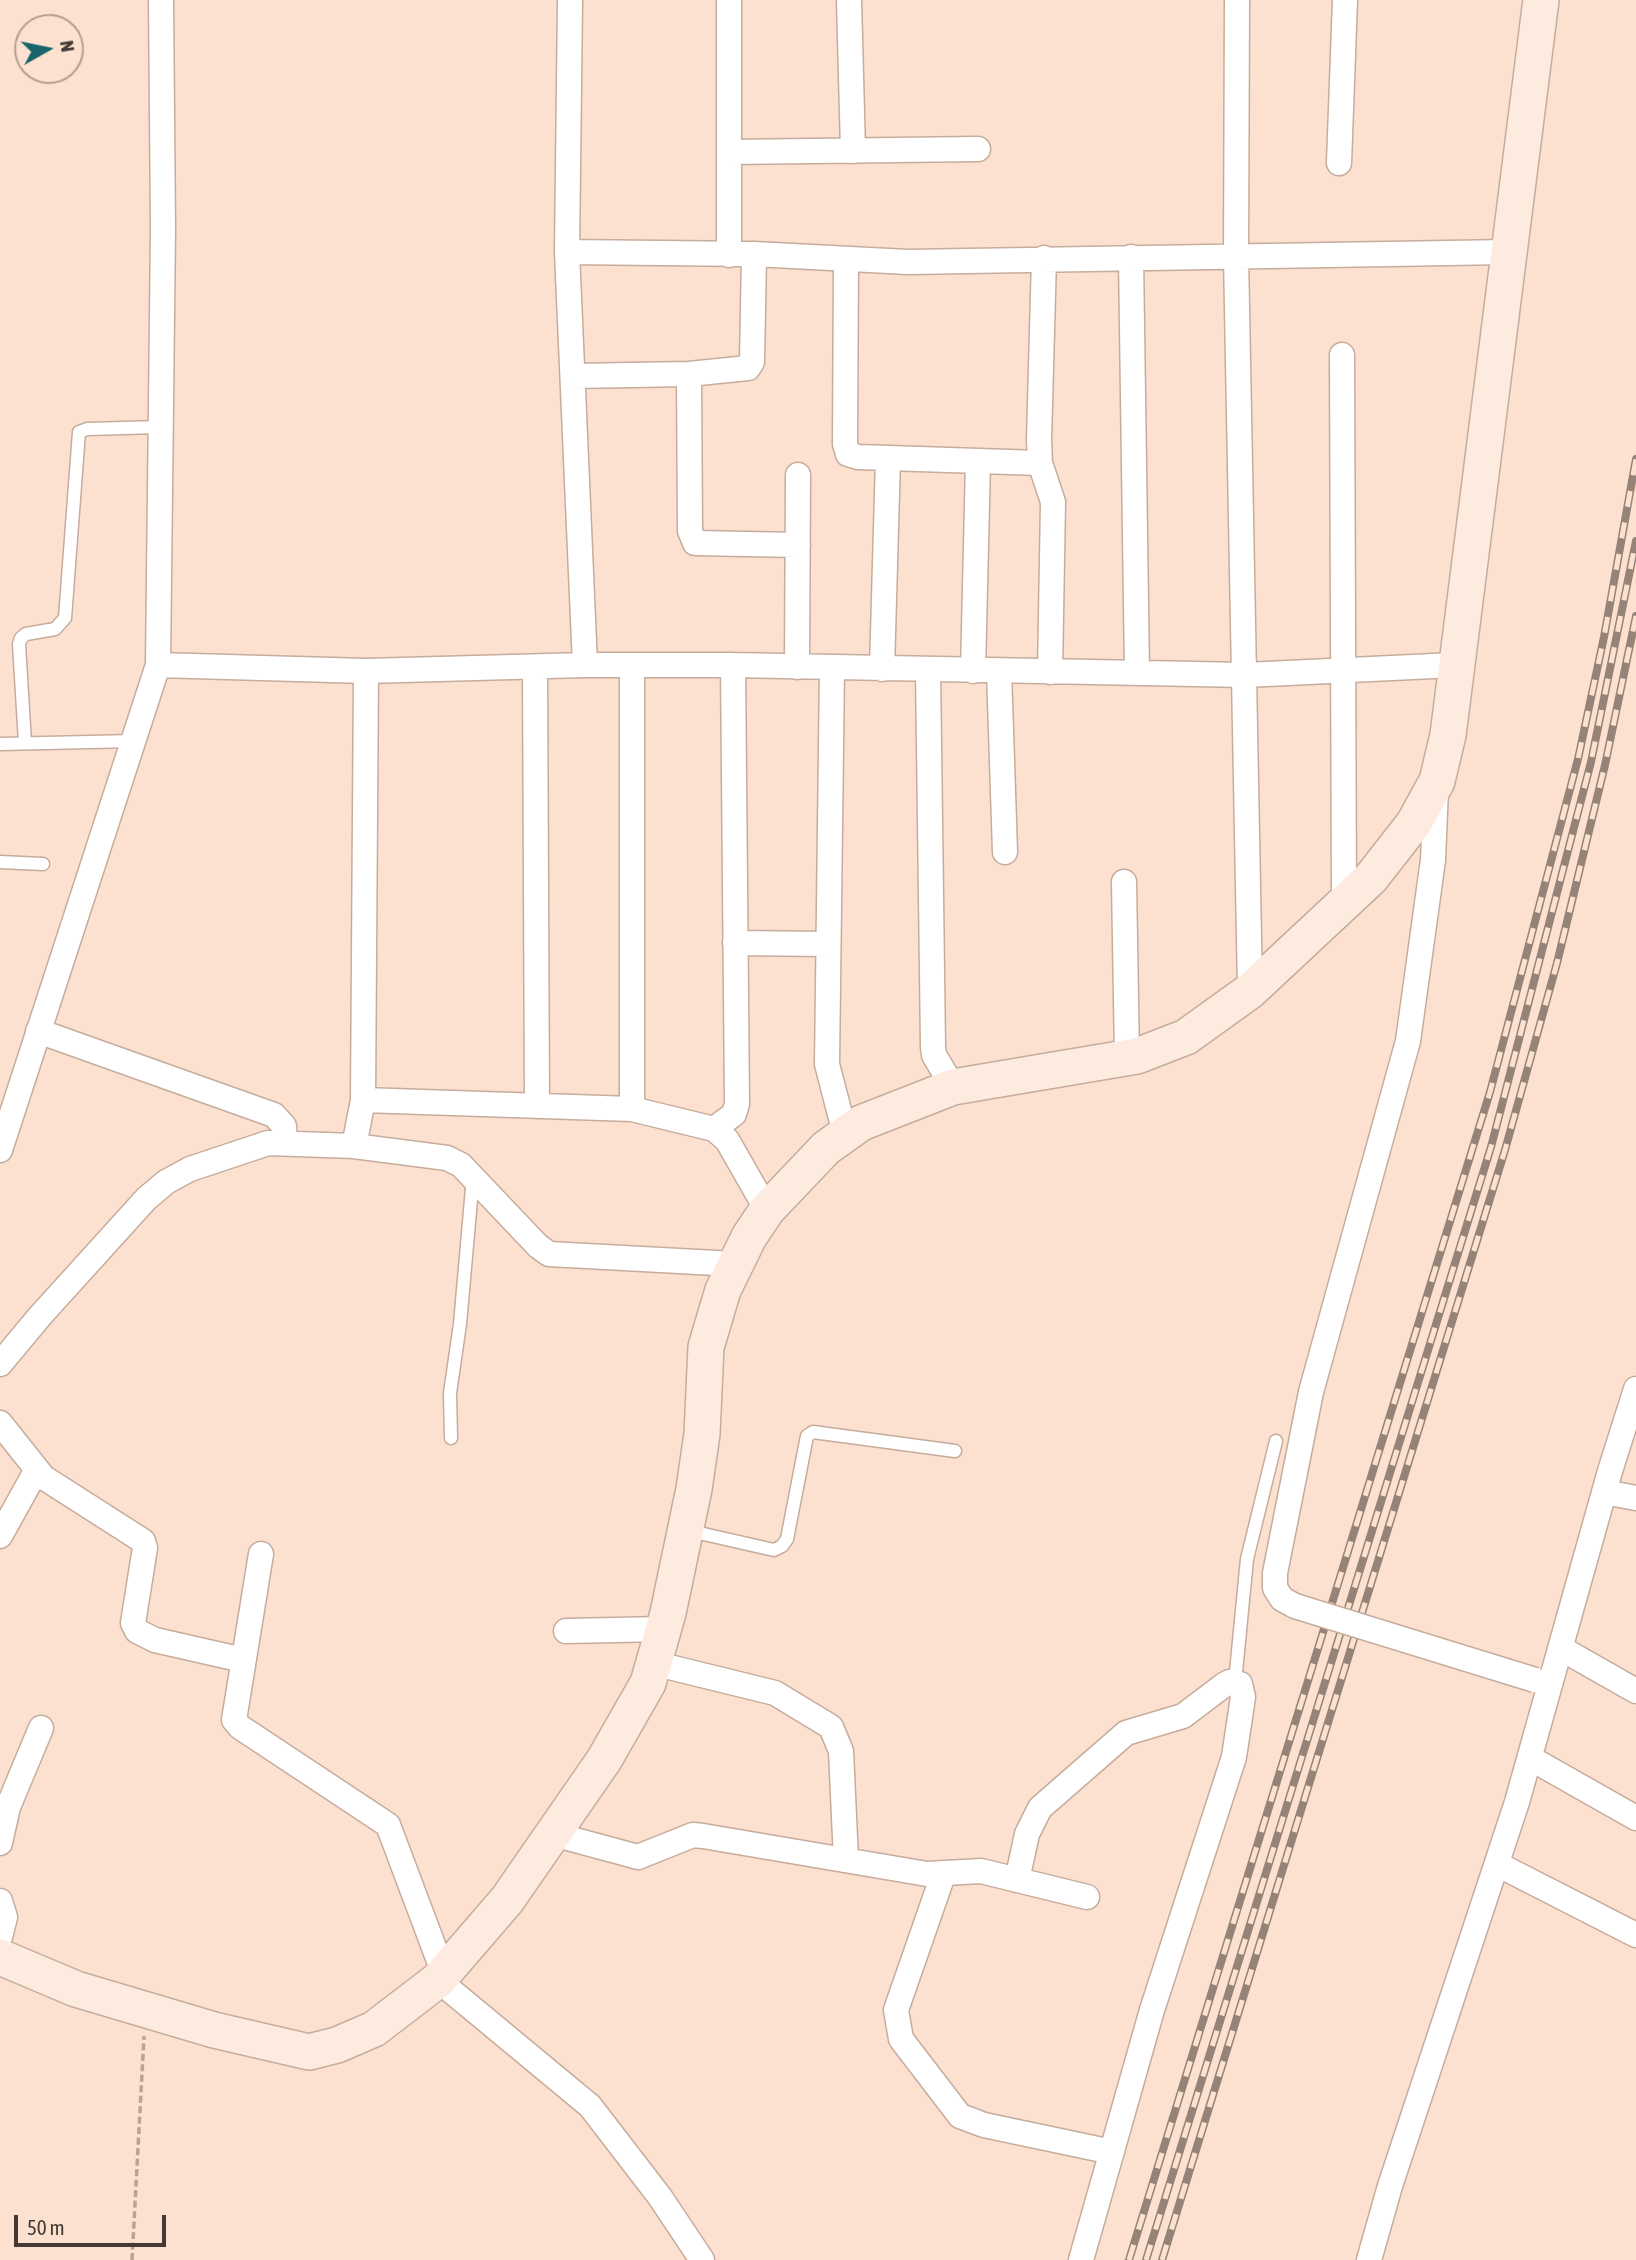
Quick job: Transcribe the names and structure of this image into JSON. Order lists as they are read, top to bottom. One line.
{"scale_bar":"50 m","north":"right"}
